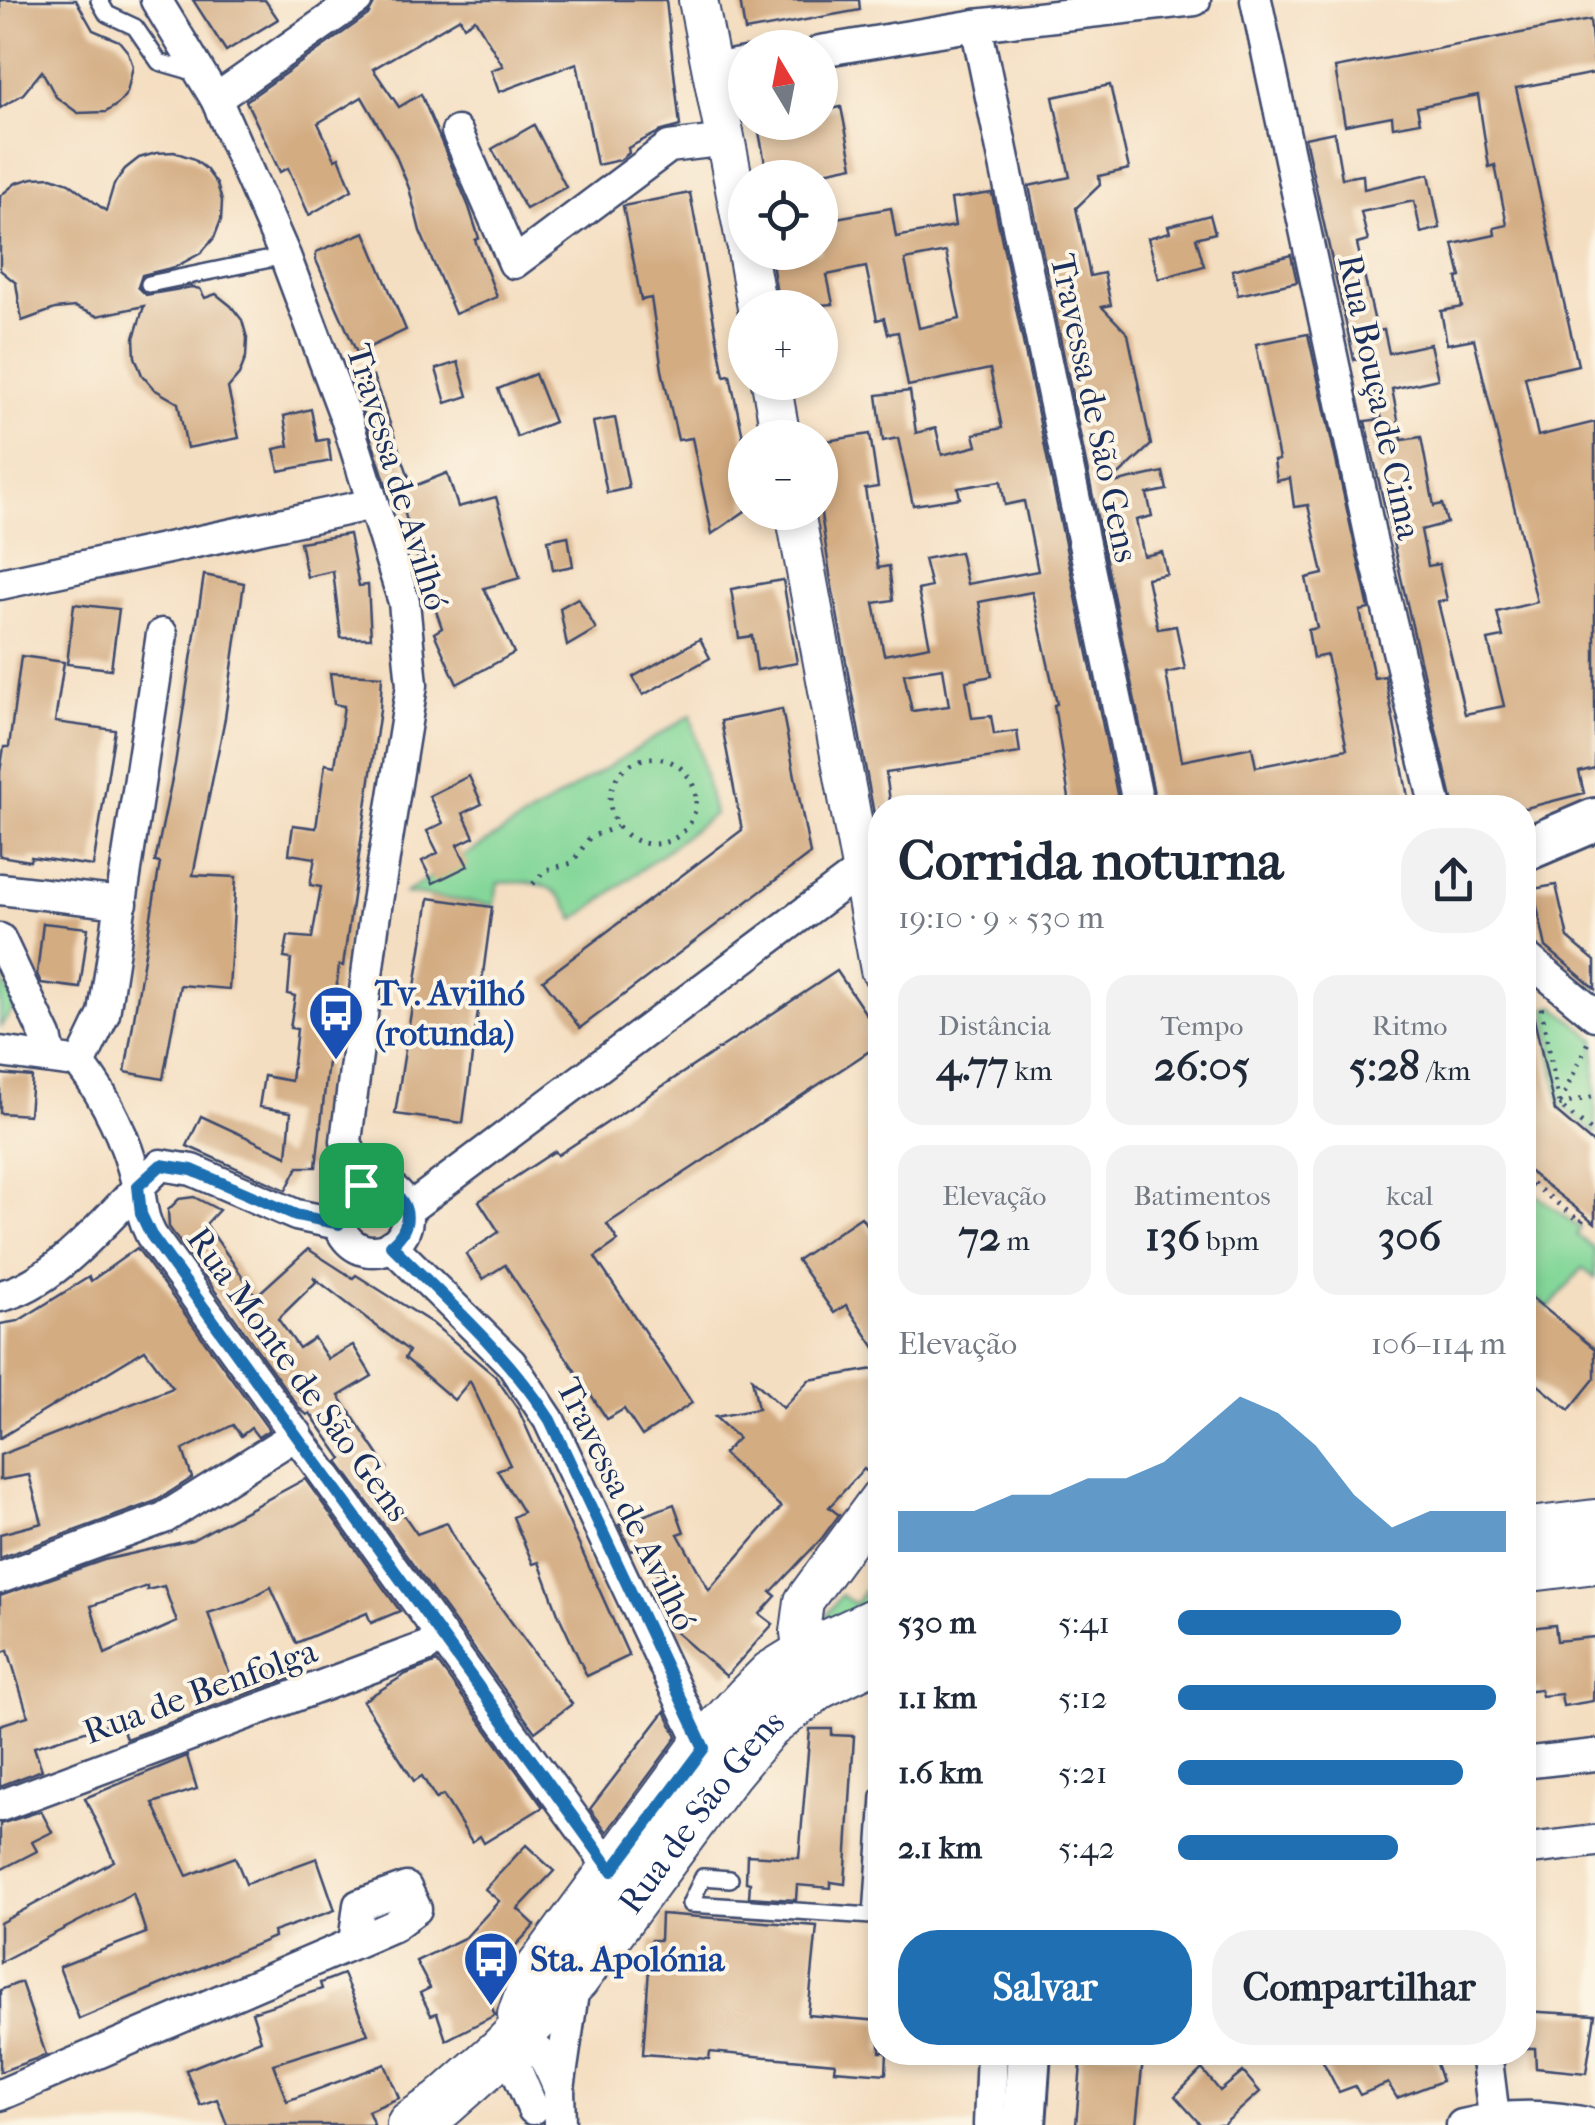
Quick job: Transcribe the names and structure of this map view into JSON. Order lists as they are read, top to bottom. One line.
{"streets":{"main road":["Rua de São Gens"],"street":["Rua Bouça de Cima","Travessa de São Gens","Travessa de Avilhó","Rua Monte de São Gens","Rua de Benfolga"]},"crossings":[["Travessa de Avilhó","Rua de São Gens"],["Rua Monte de São Gens","Rua de São Gens"]],"places":{"bus stop":["Tv. Avilhó (rotunda)","Sta. Apolónia"]},"north":"top","page":{"map_buttons":["+","−"],"heading":["Corrida noturna","19:10 · 9 × 530 m"],"stats":[["Distância","4.77 km"],["Tempo","26:05"],["Ritmo","5:28 /km"],["Elevação","72 m"],["Batimentos","136 bpm"],["kcal","306"]],"chart":["Elevação","106–114 m"],"list":[{"name":"530 m","note":"5:41"},{"name":"1.1 km","note":"5:12"},{"name":"1.6 km","note":"5:21"},{"name":"2.1 km","note":"5:42"}],"buttons":["Salvar","Compartilhar"]}}
